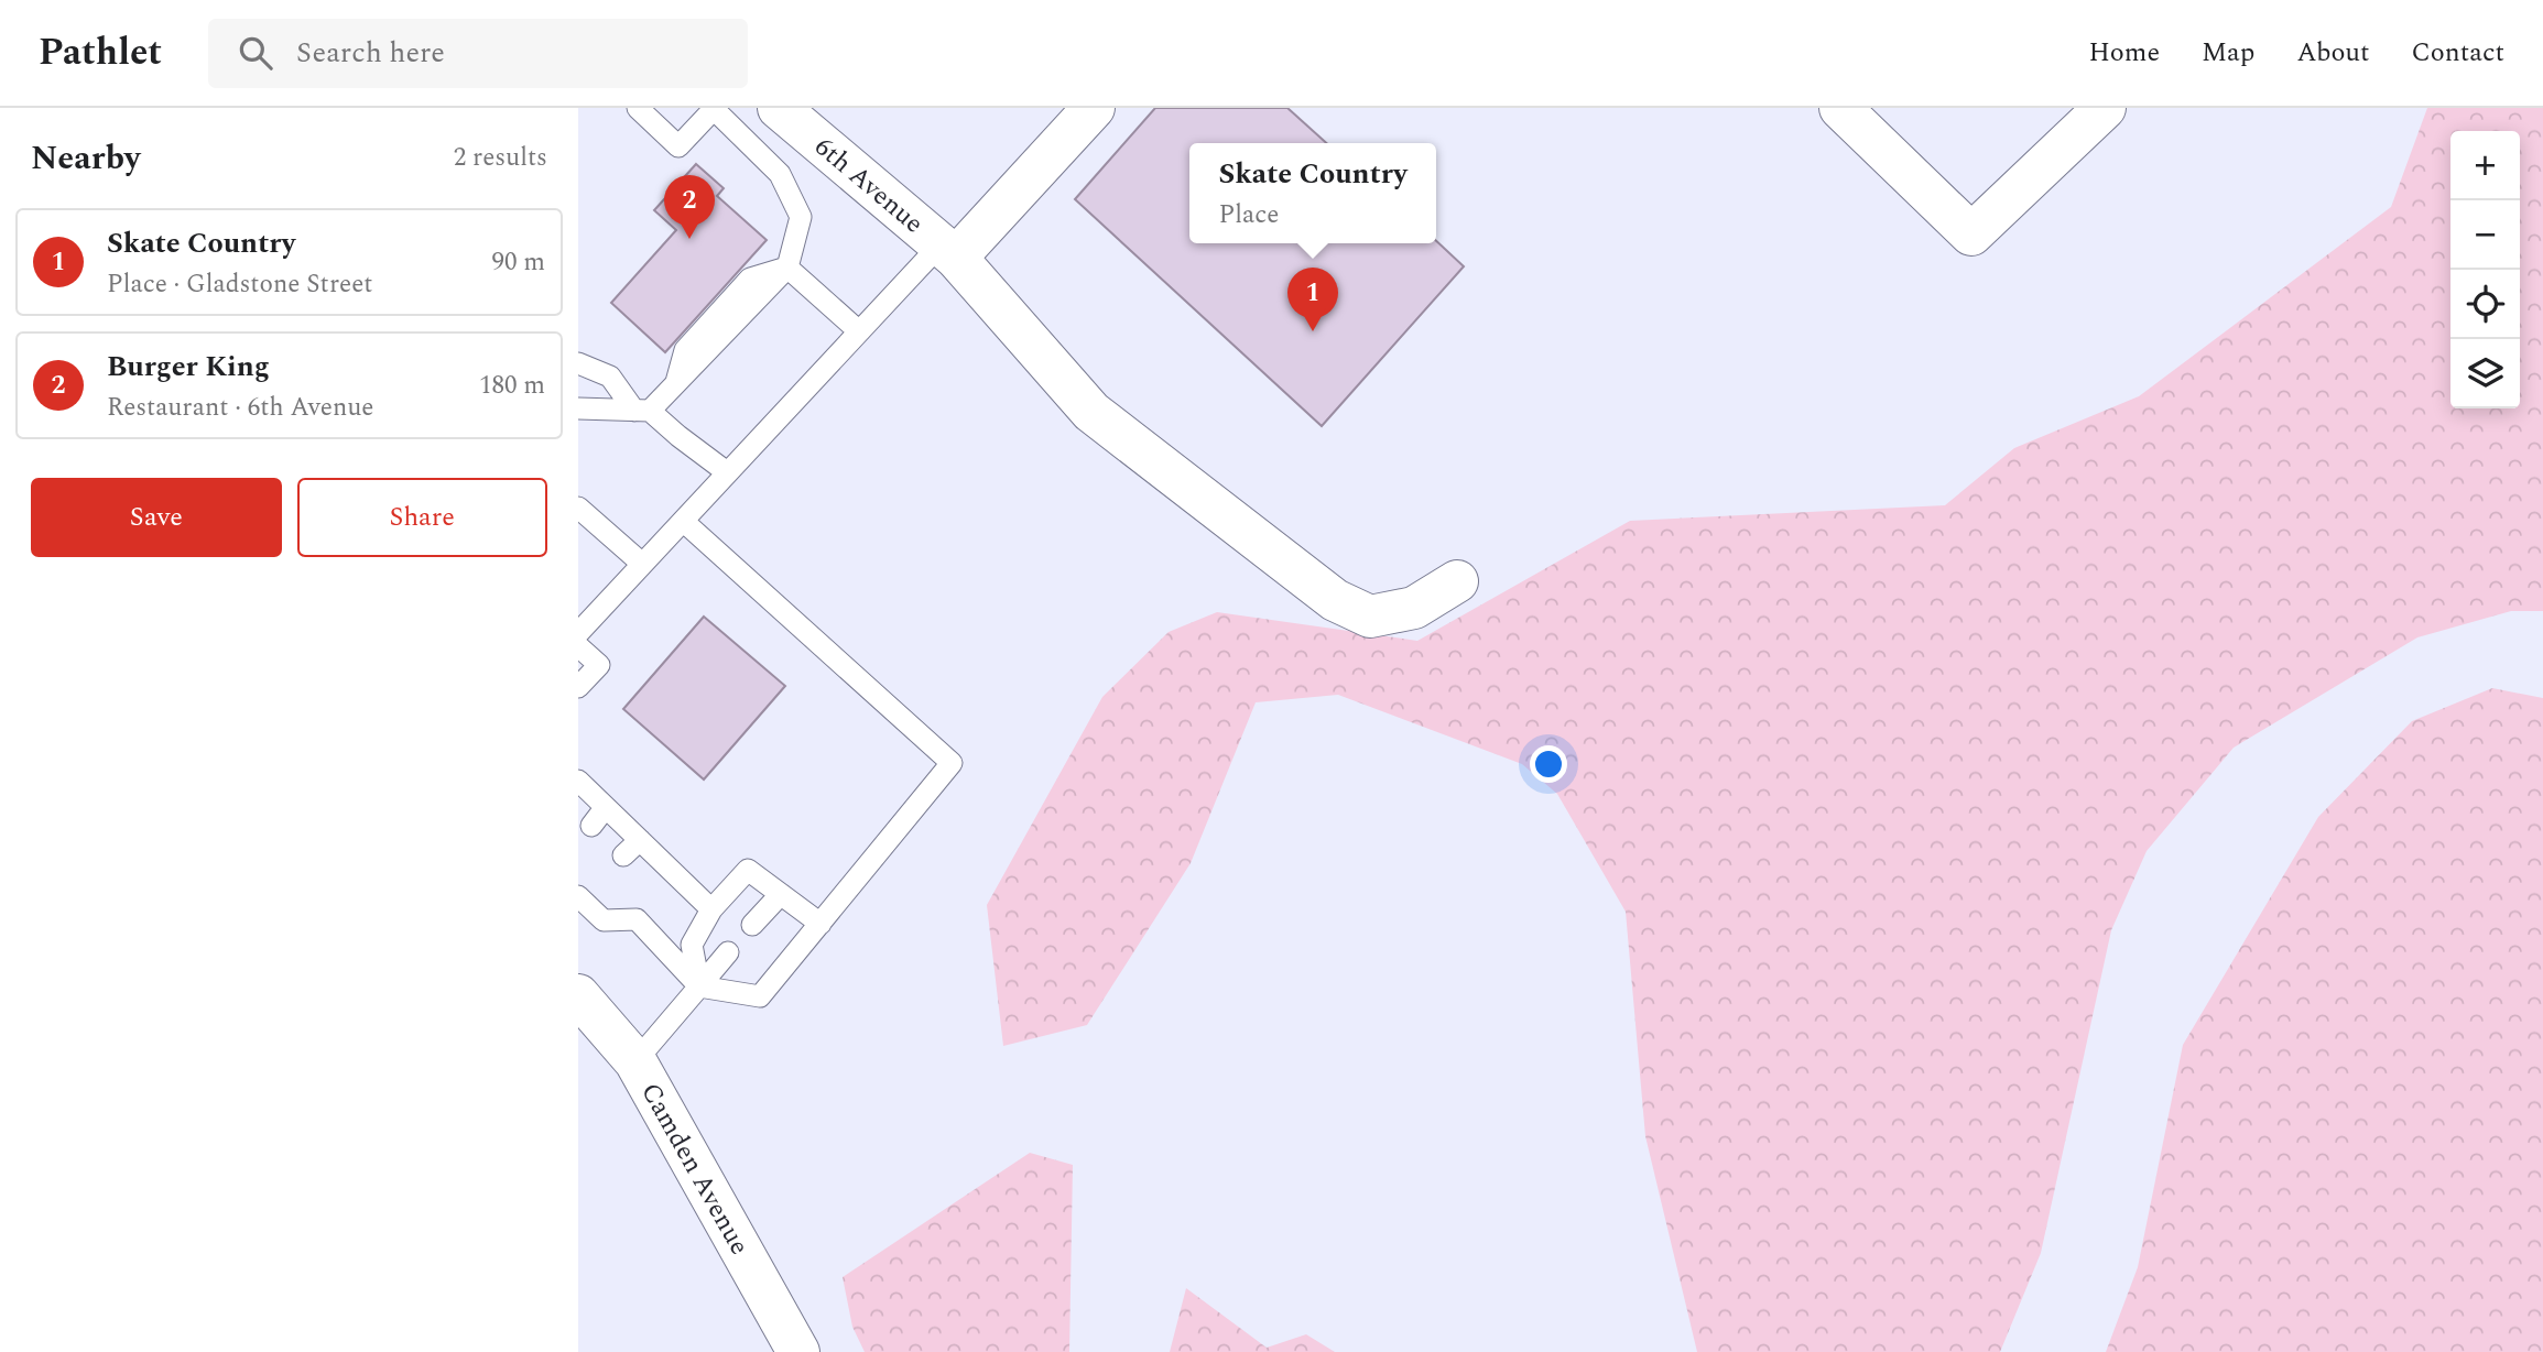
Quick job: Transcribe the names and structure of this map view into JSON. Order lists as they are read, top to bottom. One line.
{"streets":{"street":["6th Avenue","Camden Avenue"]},"page":{"header":"Pathlet","search":"Search here","nav":["Home","Map","About","Contact"],"heading":["Nearby","2 results"],"map_buttons":["+","−"],"popup":["Skate Country","Place"],"pins":["2","1"],"list":[{"mark":"1","name":"Skate Country","note":"Place · Gladstone Street","value":"90 m"},{"mark":"2","name":"Burger King","note":"Restaurant · 6th Avenue","value":"180 m"}],"buttons":["Save","Share"]}}
